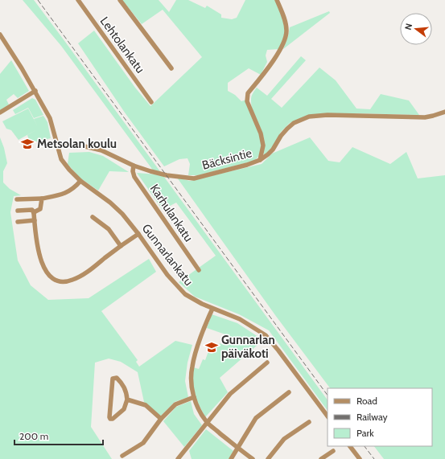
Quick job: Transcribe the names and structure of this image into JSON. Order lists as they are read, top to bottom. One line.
{"streets":{"street":["Lehtolankatu","Bäcksintie","Karhulankatu","Gunnarlankatu"]},"crossings":[["Bäcksintie","Karhulankatu"],["Bäcksintie","Gunnarlankatu"]],"places":{"school or university":["Metsolan koulu","Gunnarlan päiväkoti"]},"legend":["Road","Railway","Park"],"scale_bar":"200 m","north":"left"}
